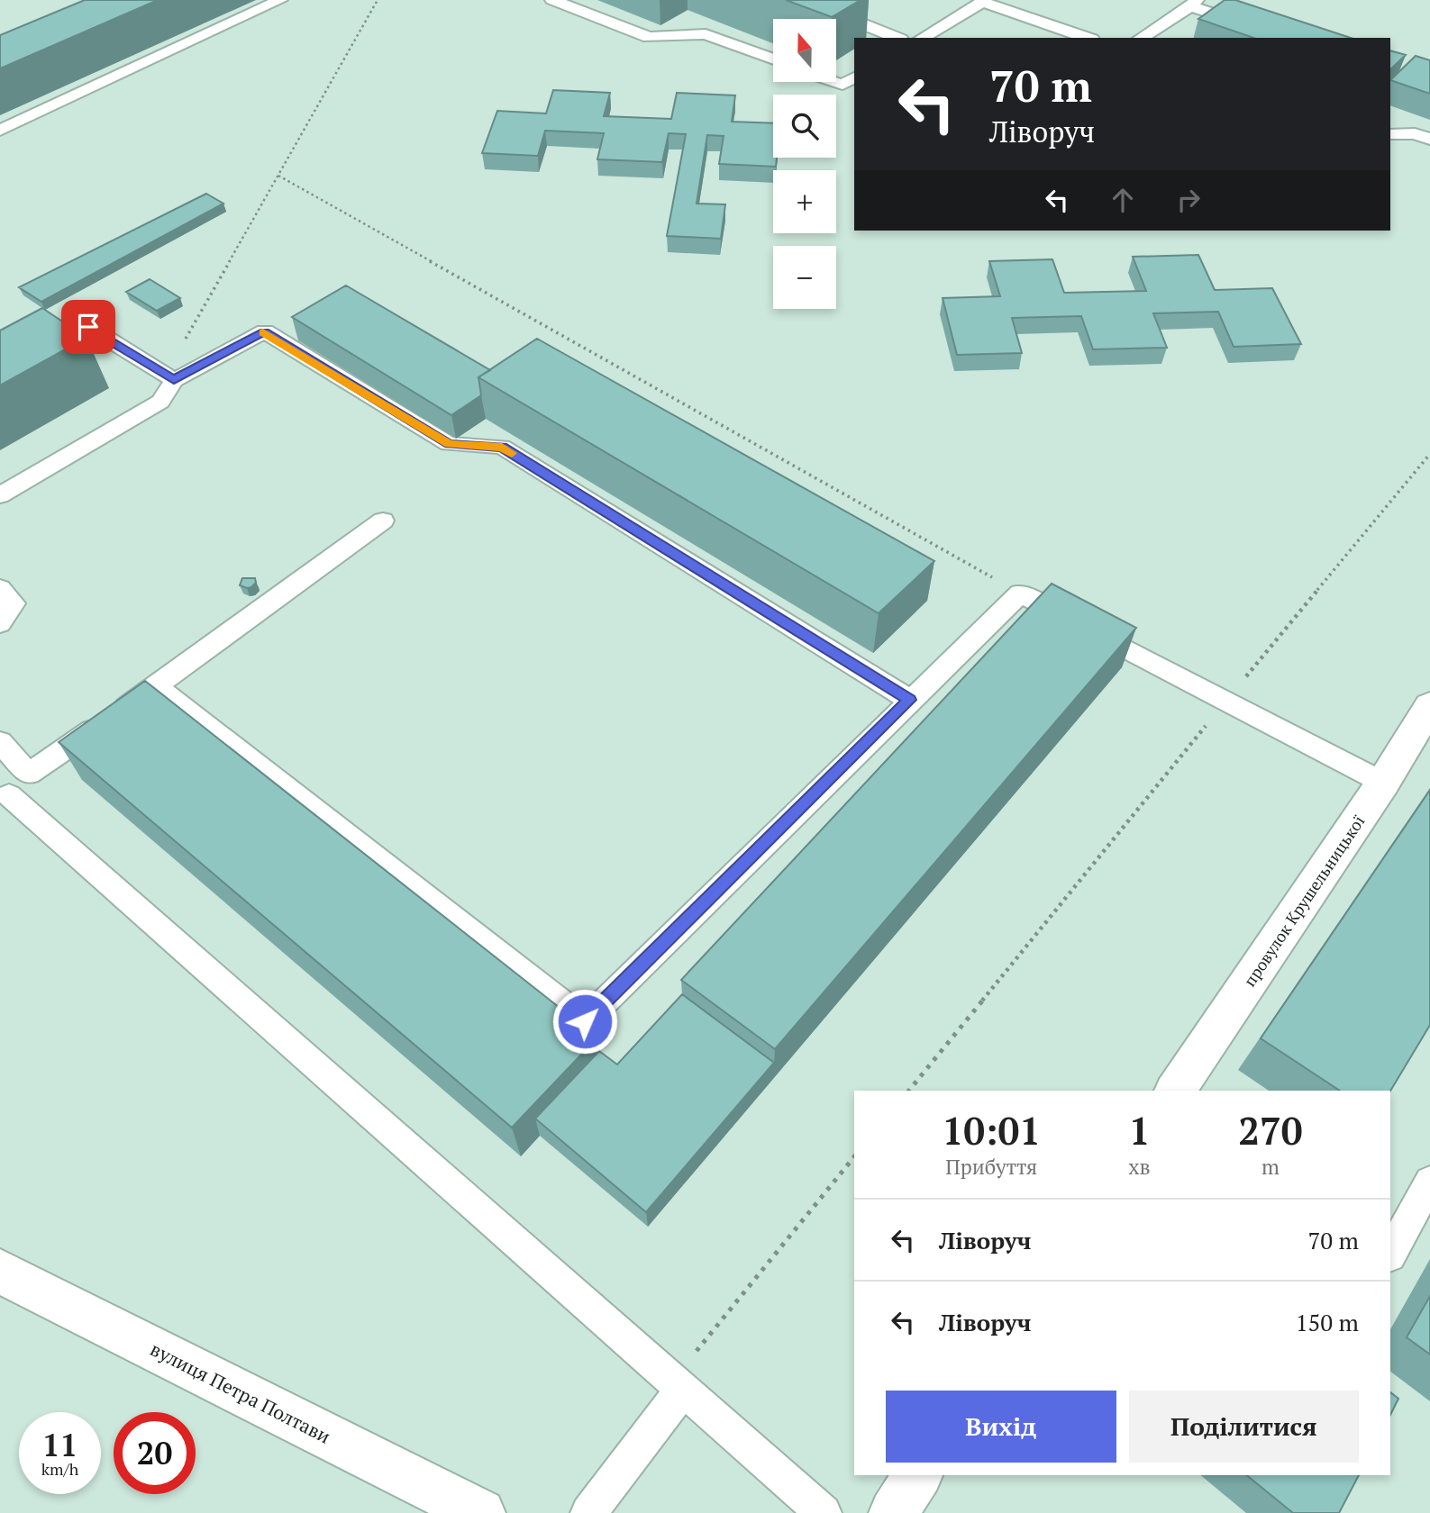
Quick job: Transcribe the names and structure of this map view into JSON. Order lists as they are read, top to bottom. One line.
{"streets":{"street":["провулок Крушельницької","вулиця Петра Полтави"]},"north":"top","page":{"map_buttons":["+","−"],"turn":["70 m","Ліворуч"],"eta":["10:01","Прибуття","1","хв","270","m"],"list":[{"name":"Ліворуч","value":"70 m"},{"name":"Ліворуч","value":"150 m"}],"buttons":["Вихід","Поділитися"],"speed":"11 km/h","limit":"20"}}
